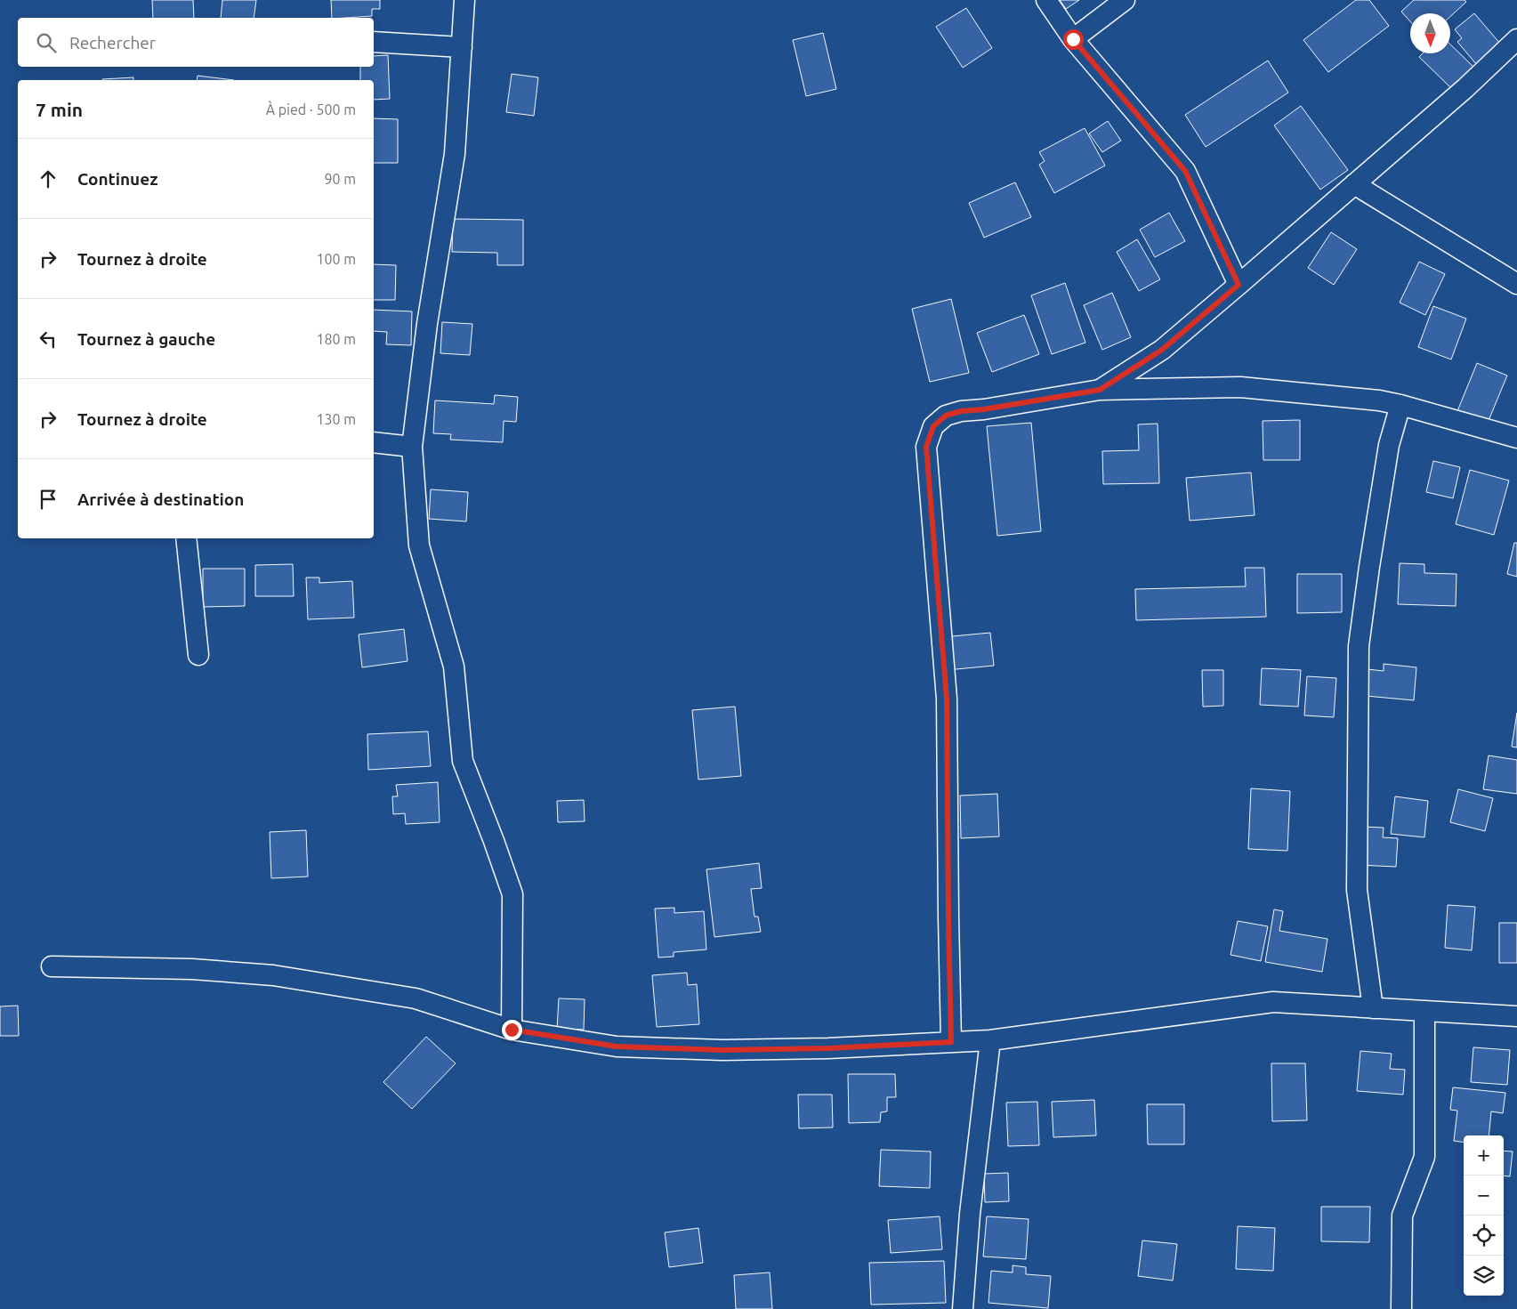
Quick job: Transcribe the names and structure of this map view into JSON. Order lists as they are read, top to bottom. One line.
{"north":"bottom","page":{"search":"Rechercher","heading":["7 min","À pied · 500 m"],"list":[["Continuez","90 m"],["Tournez à droite","100 m"],["Tournez à gauche","180 m"],["Tournez à droite","130 m"],"Arrivée à destination"],"map_buttons":["+","−"]}}
